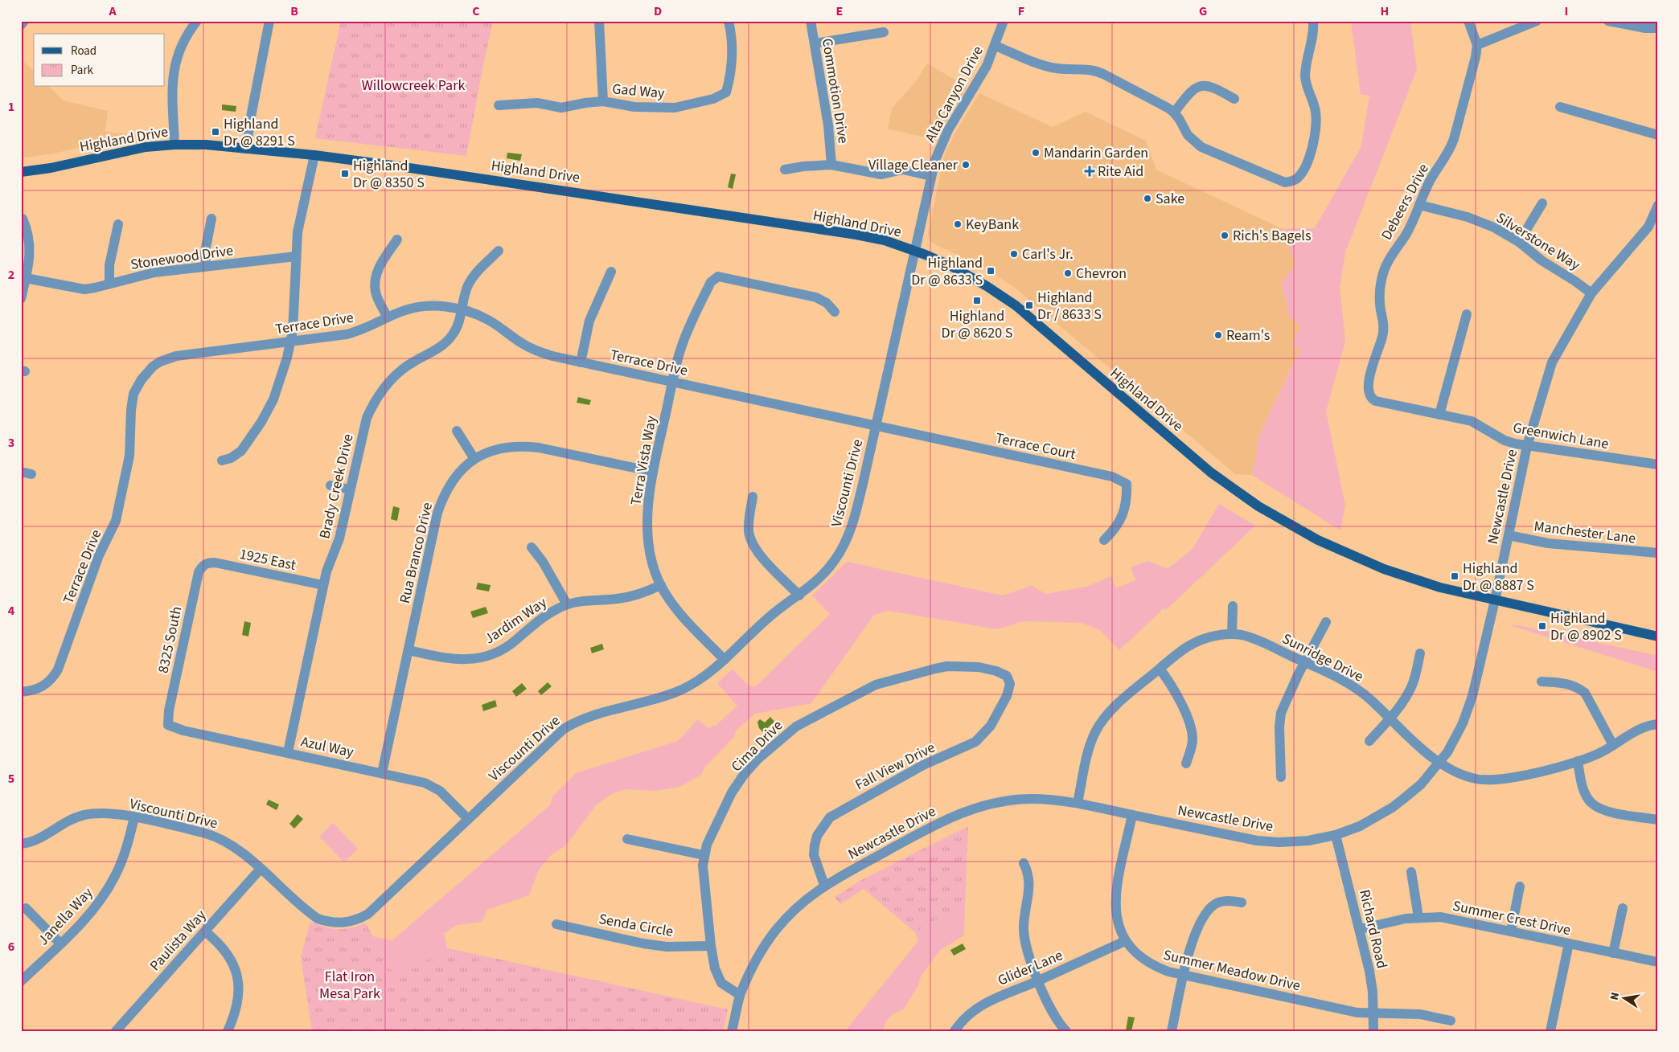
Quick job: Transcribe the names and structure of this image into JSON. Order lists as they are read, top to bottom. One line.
{"streets":{"main road":["Highland Drive"],"street":["Gad Way","Commotion Drive","Alta Canyon Drive","Debeers Drive","Silverstone Way","Stonewood Drive","Terrace Drive","Greenwich Lane","Terrace Court","Terra Vista Way","Viscounti Drive","Brady Creek Drive","Newcastle Drive","Manchester Lane","Rua Branco Drive","1925 East","Jardim Way","8325 South","Sunridge Drive","Cima Drive","Azul Way","Fall View Drive","Janella Way","Summer Crest Drive","Senda Circle","Richard Road","Paulista Way","Glider Lane","Summer Meadow Drive"]},"crossings":[["Alta Canyon Drive","Highland Drive"],["Alta Canyon Drive","Viscounti Drive"],["Highland Drive","Viscounti Drive"],["Highland Drive","Newcastle Drive"],["Debeers Drive","Silverstone Way"],["Debeers Drive","Greenwich Lane"],["Silverstone Way","Newcastle Drive"],["Terrace Drive","Terrace Court"],["Terrace Drive","Terra Vista Way"],["Terrace Drive","Viscounti Drive"],["Terrace Drive","Brady Creek Drive"],["Greenwich Lane","Newcastle Drive"],["Terrace Court","Viscounti Drive"],["Terra Vista Way","Viscounti Drive"],["Terra Vista Way","Rua Branco Drive"],["Terra Vista Way","Jardim Way"],["Viscounti Drive","Azul Way"],["Viscounti Drive","Janella Way"],["Viscounti Drive","Paulista Way"],["Brady Creek Drive","1925 East"],["Brady Creek Drive","Azul Way"],["Newcastle Drive","Manchester Lane"],["Newcastle Drive","Sunridge Drive"],["Newcastle Drive","Cima Drive"],["Newcastle Drive","Fall View Drive"],["Newcastle Drive","Richard Road"],["Newcastle Drive","Summer Meadow Drive"],["Rua Branco Drive","Jardim Way"],["Rua Branco Drive","Azul Way"],["1925 East","8325 South"],["8325 South","Azul Way"],["Cima Drive","Fall View Drive"],["Cima Drive","Senda Circle"],["Summer Crest Drive","Richard Road"],["Richard Road","Summer Meadow Drive"],["Glider Lane","Summer Meadow Drive"]],"parks":["Willowcreek Park","Flat Iron Mesa Park"],"places":{"transit":["Highland Dr @ 8291 S","Highland Dr @ 8350 S","Highland Dr @ 8633 S","Highland Dr @ 8620 S","Highland Dr / 8633 S","Highland Dr @ 8887 S","Highland Dr @ 8902 S"],"other":["Mandarin Garden","Village Cleaner","Sake","KeyBank","Rich's Bagels","Carl's Jr.","Chevron","Ream's"],"health":["Rite Aid"]},"legend":["Road","Park"],"north":"left","grid":{"columns":["A","B","C","D","E","F","G","H","I"],"rows":["1","2","3","4","5","6"]}}
